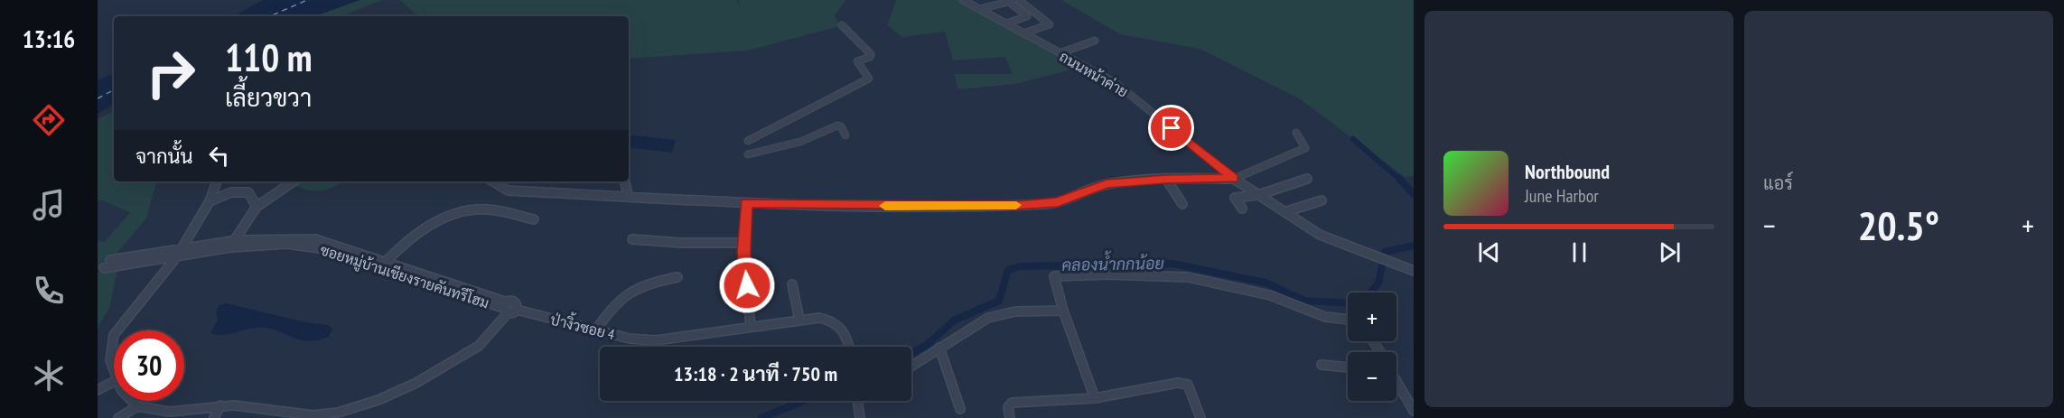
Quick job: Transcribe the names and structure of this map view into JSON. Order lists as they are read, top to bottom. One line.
{"streets":{"street":["ถนนหน้าค่าย","ซอยหมู่บ้านเชียงรายคันทรีโฮม","ป่างิ้วซอย 4"]},"crossings":[["ซอยหมู่บ้านเชียงรายคันทรีโฮม","ป่างิ้วซอย 4"]],"water":["คลองน้ำกกน้อย"],"page":{"tabs":"13:16","tile":"แอร์","turn":["110 m","เลี้ยวขวา"],"then":"จากนั้น","song":["Northbound","June Harbor"],"heat":["−","20.5°","+"],"map_buttons":["+","−"],"limit":"30","trip":"13:18 · 2 นาที · 750 m"}}
